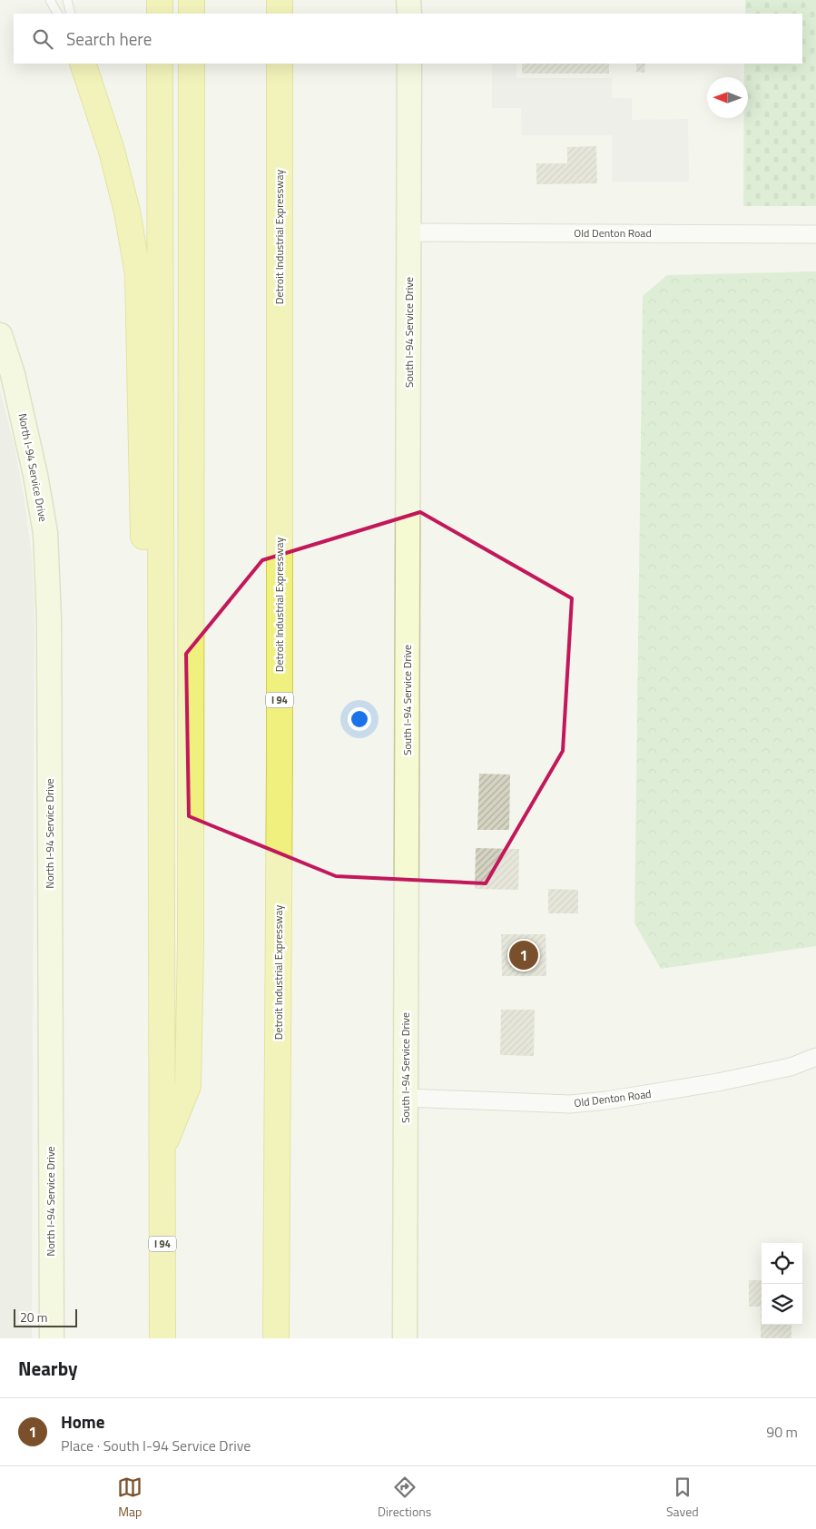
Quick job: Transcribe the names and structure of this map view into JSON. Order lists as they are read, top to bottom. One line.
{"streets":{"highway":["Detroit Industrial Expressway","I 94"],"street":["Old Denton Road","South I-94 Service Drive","North I-94 Service Drive"]},"crossings":[["Old Denton Road","South I-94 Service Drive"]],"scale_bar":"20 m","north":"left","page":{"search":"Search here","pins":"1","scale":"20 m","heading":"Nearby","list":[{"mark":"1","name":"Home","note":"Place · South I-94 Service Drive","value":"90 m"}],"nav":["Map","Directions","Saved"]}}
